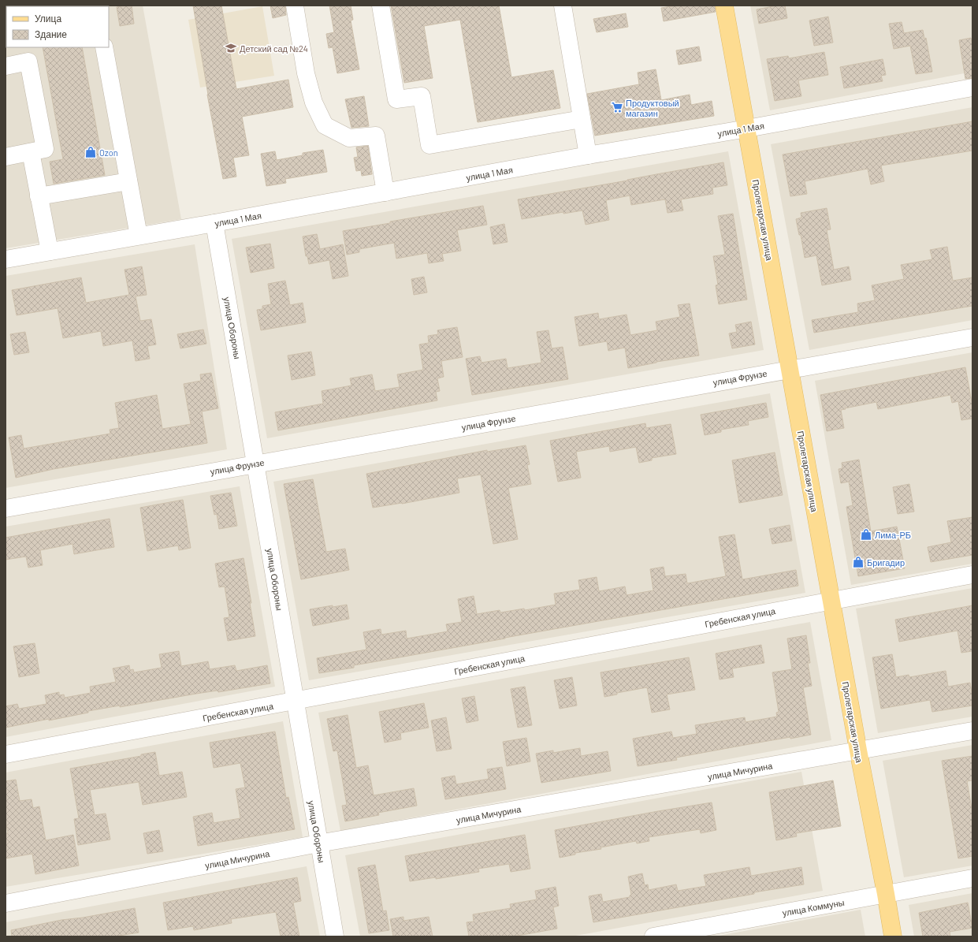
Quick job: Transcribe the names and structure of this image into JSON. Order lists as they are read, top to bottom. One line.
{"streets":{"main road":["Пролетарская улица"],"street":["улица 1 Мая","улица Обороны","улица Фрунзе","Гребенская улица","улица Мичурина","улица Коммуны"]},"crossings":[["улица 1 Мая","Пролетарская улица"],["улица 1 Мая","улица Обороны"],["Пролетарская улица","улица Фрунзе"],["Пролетарская улица","Гребенская улица"],["Пролетарская улица","улица Мичурина"],["Пролетарская улица","улица Коммуны"],["улица Обороны","улица Фрунзе"],["улица Обороны","Гребенская улица"],["улица Обороны","улица Мичурина"]],"places":{"school or university":["Детский сад №24"],"supermarket":["Продуктовый магазин"],"shop":["Ozon","Лима-РБ","Бригадир"]},"legend":["Улица","Здание"]}
